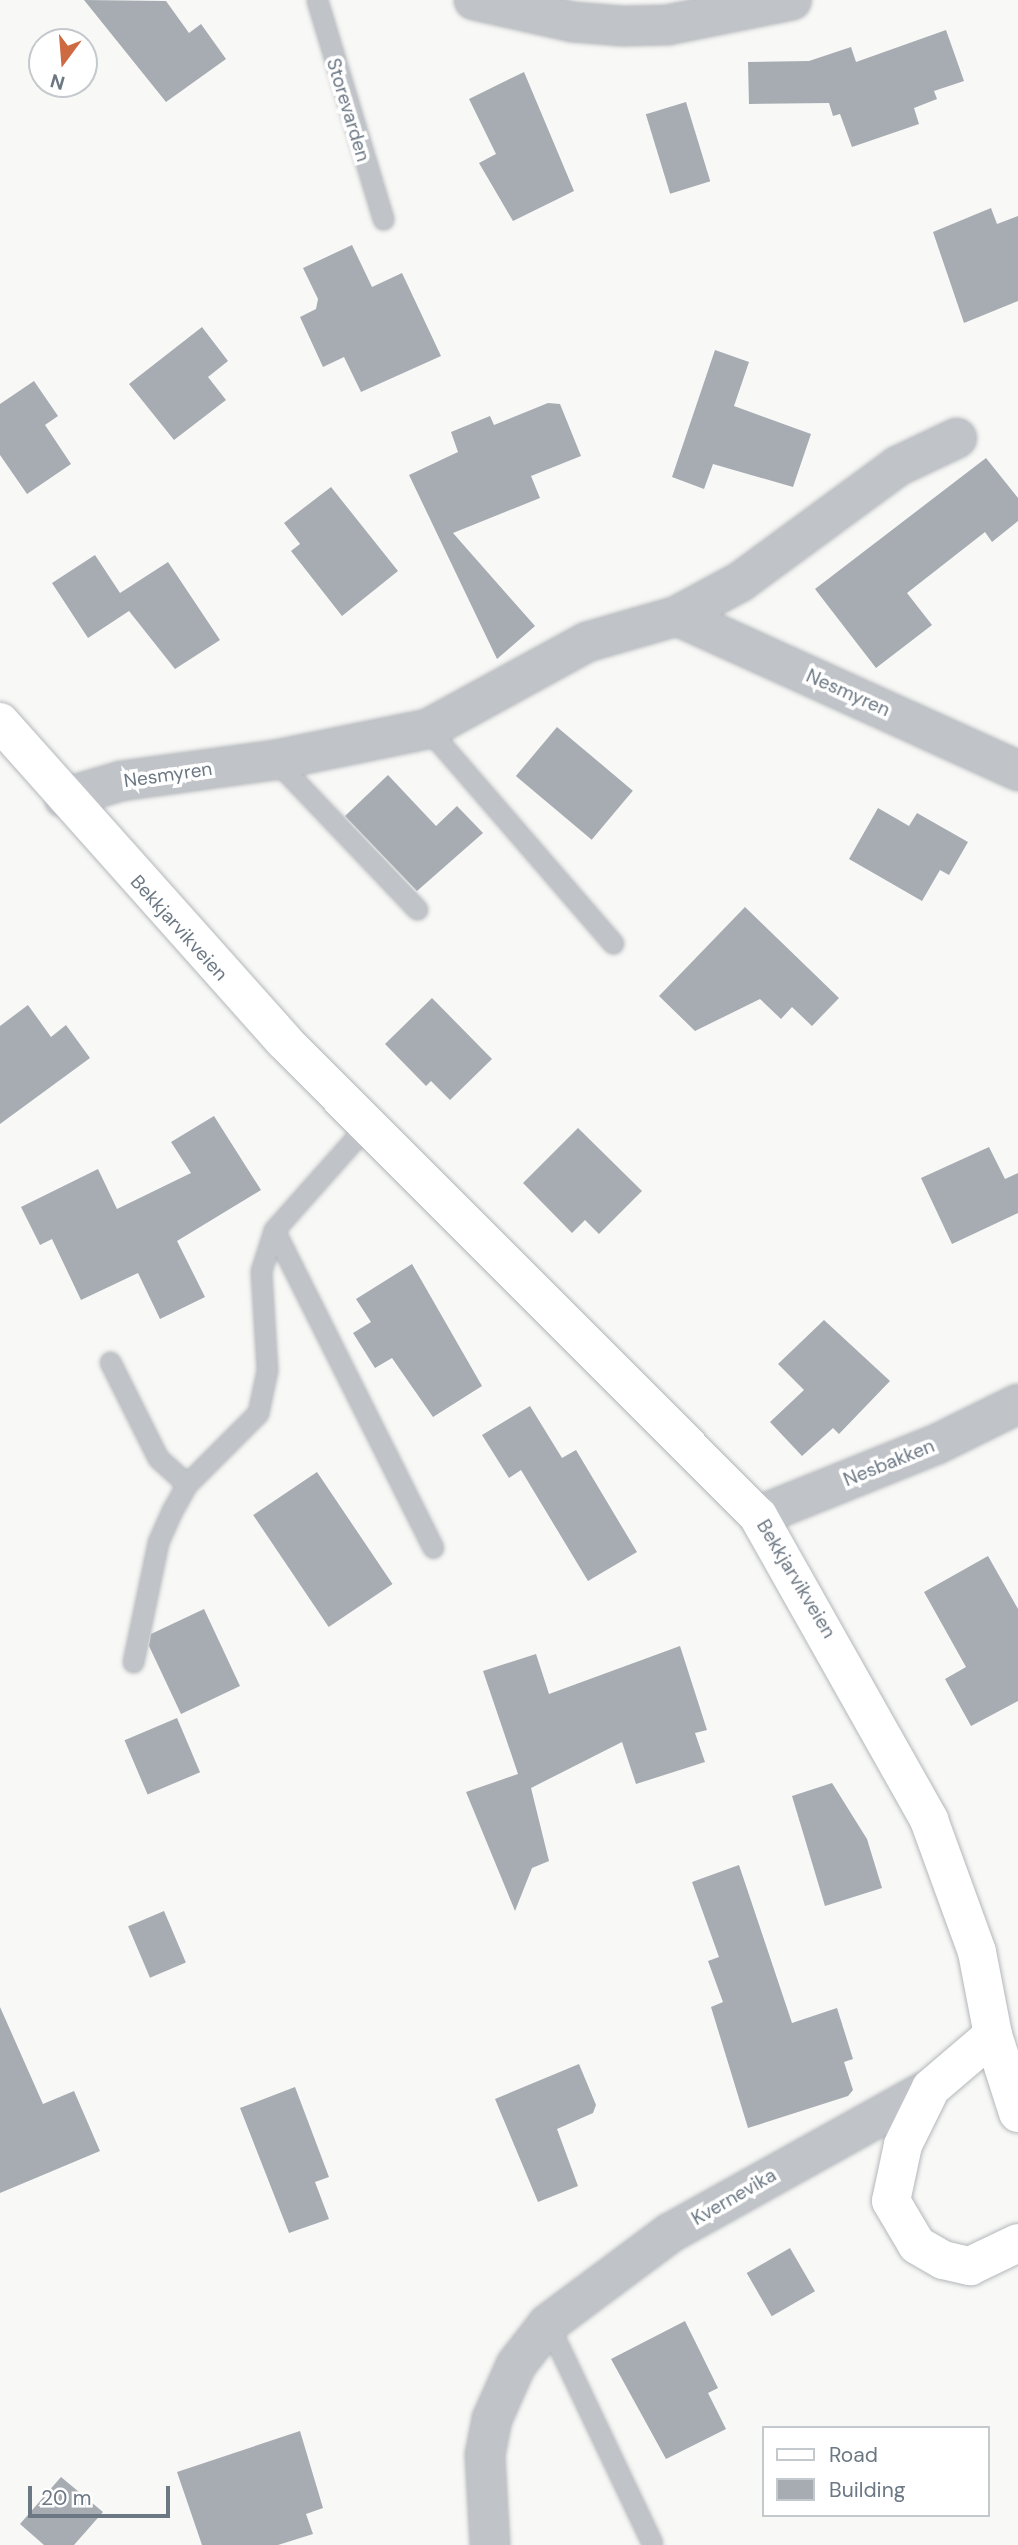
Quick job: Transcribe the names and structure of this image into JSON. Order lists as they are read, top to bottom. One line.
{"streets":{"street":["Nesmyren","Bekkjarvikveien","Nesbakken","Kvernevika"],"lane":["Storevarden"]},"crossings":[["Nesmyren","Bekkjarvikveien"],["Bekkjarvikveien","Nesbakken"]],"legend":["Road","Building"],"scale_bar":"20 m","north":"bottom"}
